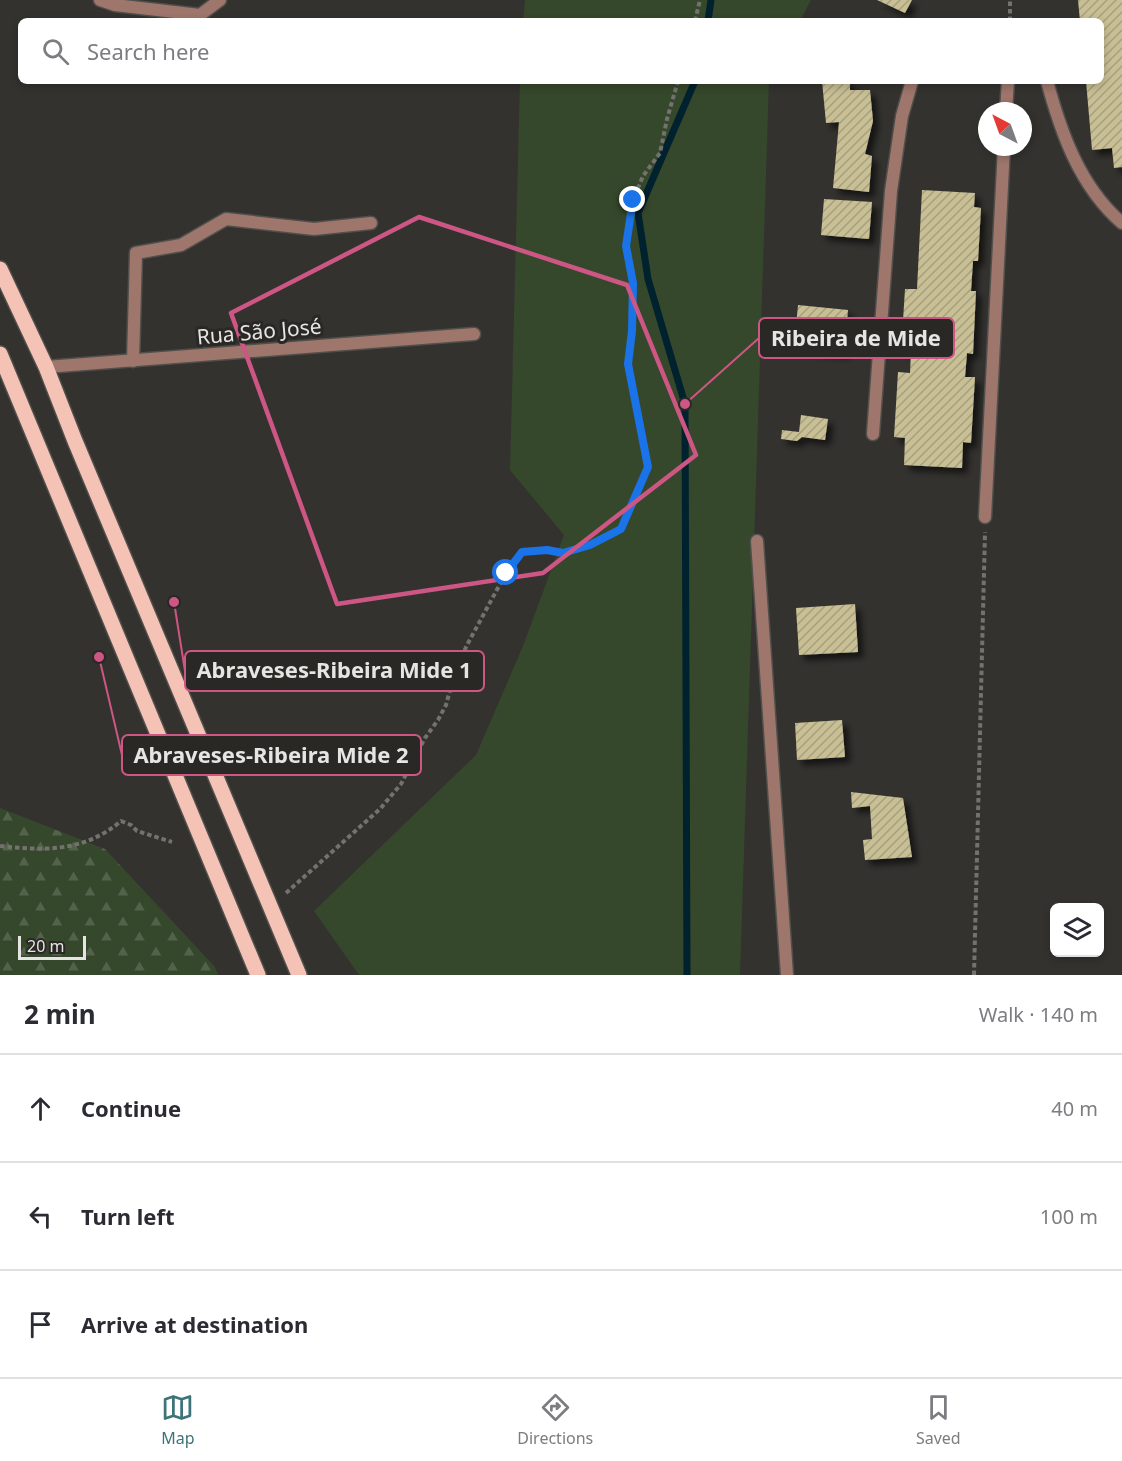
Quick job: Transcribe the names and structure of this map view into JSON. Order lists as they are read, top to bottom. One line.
{"streets":{"street":["Rua São José"]},"places":["Ribeira de Mide","Abraveses-Ribeira Mide 1","Abraveses-Ribeira Mide 2"],"scale_bar":"20 m","north":"top left","page":{"search":"Search here","scale":"20 m","heading":["2 min","Walk · 140 m"],"list":[["Continue","40 m"],["Turn left","100 m"],"Arrive at destination"],"nav":["Map","Directions","Saved"]}}
